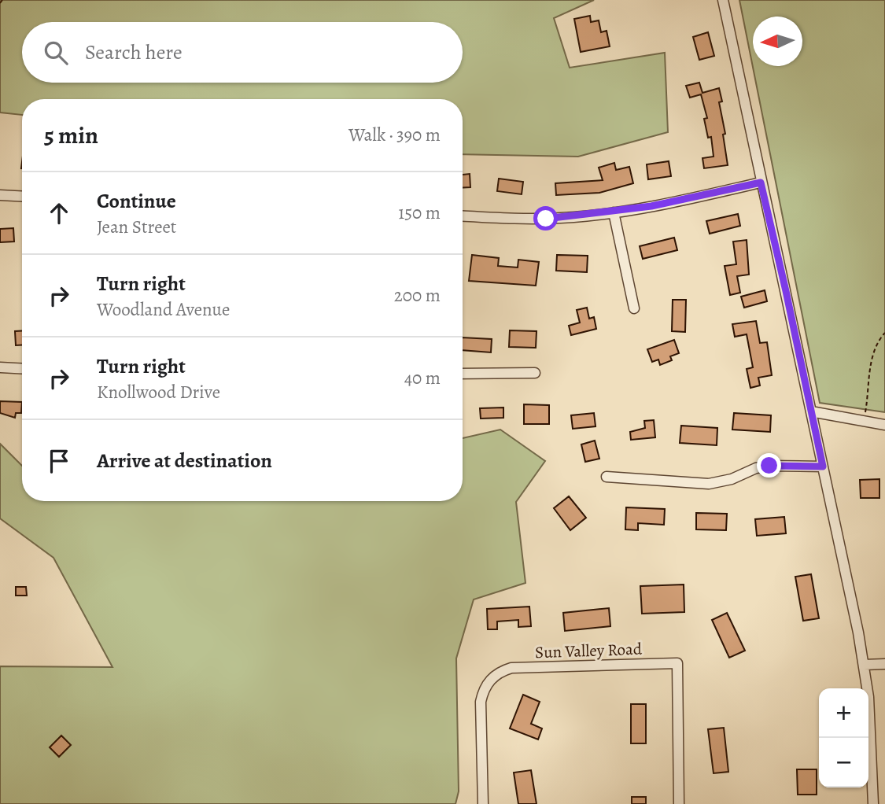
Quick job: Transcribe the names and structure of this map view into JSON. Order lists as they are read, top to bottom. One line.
{"streets":{"street":["Sun Valley Road"]},"north":"left","page":{"search":"Search here","heading":["5 min","Walk · 390 m"],"list":[["Continue","Jean Street","150 m"],["Turn right","Woodland Avenue","200 m"],["Turn right","Knollwood Drive","40 m"],"Arrive at destination"],"map_buttons":["+","−"]}}
